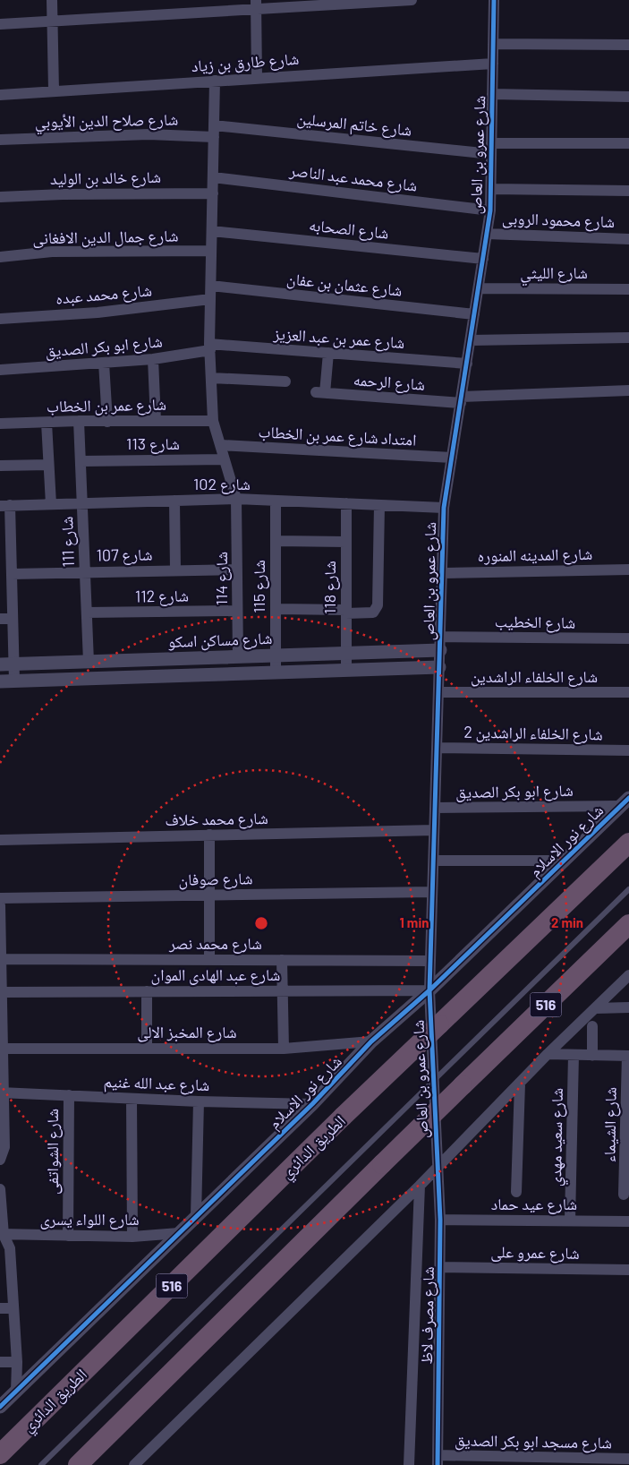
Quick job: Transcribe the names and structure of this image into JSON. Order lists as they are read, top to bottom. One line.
{"streets":{"highway":["516","الطريق الدائري"],"street":["شارع طارق بن زياد","شارع صلاح الدين الأيوبي","شارع خاتم المرسلين","شارع عمرو بن العاص","شارع خالد بن الوليد","شارع محمد عبد الناصر","شارع محمود الروبى","شارع الصحابه","شارع جمال الدين الافغانى","شارع الليثي","شارع عثمان بن عفان","شارع محمد عبده","شارع عمر بن عبد العزيز","شارع ابو بكر الصديق","شارع الرحمه","شارع عمر بن الخطاب","امتداد شارع عمر بن الخطاب","شارع 113","شارع 102","شارع 111","شارع 107","شارع المدينه المنوره","شارع 114","شارع 115","شارع 118","شارع 112","شارع الخطيب","شارع مساكن اسكو","شارع الخلفاء الراشدين","شارع الخلفاء الراشدين 2","شارع محمد خلاف","شارع نور الاسلام","شارع صوفان","شارع محمد نصر","شارع عبد الهادى الموان","شارع المخبز الالى","شارع عبد الله غنيم","شارع الشيماء","شارع سعيد مهدي","شارع الشواتفى","شارع عيد حماد","شارع اللواء يسرى","شارع عمرو على","شارع مصرف لاظ","شارع مسجد ابو بكر الصديق"]},"crossings":[["شارع طارق بن زياد","شارع عمرو بن العاص"],["شارع طارق بن زياد","شارع 114"],["شارع صلاح الدين الأيوبي","شارع خاتم المرسلين"],["شارع صلاح الدين الأيوبي","شارع 114"],["شارع خاتم المرسلين","شارع عمرو بن العاص"],["شارع خاتم المرسلين","شارع 114"],["شارع عمرو بن العاص","شارع محمد عبد الناصر"],["شارع عمرو بن العاص","شارع محمود الروبى"],["شارع عمرو بن العاص","شارع الصحابه"],["شارع عمرو بن العاص","شارع الليثي"],["شارع عمرو بن العاص","شارع عثمان بن عفان"],["شارع عمرو بن العاص","شارع عمر بن عبد العزيز"],["شارع عمرو بن العاص","شارع ابو بكر الصديق"],["شارع عمرو بن العاص","شارع الرحمه"],["شارع عمرو بن العاص","امتداد شارع عمر بن الخطاب"],["شارع عمرو بن العاص","شارع 102"],["شارع عمرو بن العاص","شارع المدينه المنوره"],["شارع عمرو بن العاص","شارع الخطيب"],["شارع عمرو بن العاص","شارع مساكن اسكو"],["شارع عمرو بن العاص","شارع الخلفاء الراشدين"],["شارع عمرو بن العاص","شارع الخلفاء الراشدين 2"],["شارع عمرو بن العاص","شارع محمد خلاف"],["شارع عمرو بن العاص","شارع نور الاسلام"],["شارع عمرو بن العاص","شارع صوفان"],["شارع عمرو بن العاص","شارع محمد نصر"],["شارع عمرو بن العاص","شارع عبد الهادى الموان"],["شارع عمرو بن العاص","شارع مصرف لاظ"],["شارع خالد بن الوليد","شارع 114"],["شارع محمد عبد الناصر","شارع 114"],["شارع الصحابه","شارع 114"],["شارع جمال الدين الافغانى","شارع 114"],["شارع عثمان بن عفان","شارع 114"],["شارع محمد عبده","شارع 114"],["شارع عمر بن عبد العزيز","شارع ابو بكر الصديق"],["شارع عمر بن عبد العزيز","شارع الرحمه"],["شارع عمر بن عبد العزيز","شارع 114"],["شارع ابو بكر الصديق","شارع 114"],["شارع ابو بكر الصديق","شارع نور الاسلام"],["شارع عمر بن الخطاب","شارع 111"],["شارع عمر بن الخطاب","شارع 114"],["امتداد شارع عمر بن الخطاب","شارع 114"],["شارع 113","شارع 111"],["شارع 113","شارع 114"],["شارع 102","شارع 111"],["شارع 102","شارع 114"],["شارع 102","شارع 115"],["شارع 102","شارع 118"],["شارع 111","شارع 107"],["شارع 111","شارع 112"],["شارع 111","شارع مساكن اسكو"],["شارع 107","شارع 114"],["شارع 114","شارع 112"],["شارع 114","شارع مساكن اسكو"],["شارع 115","شارع مساكن اسكو"],["شارع 118","شارع مساكن اسكو"],["شارع نور الاسلام","شارع عبد الهادى الموان"],["شارع نور الاسلام","شارع المخبز الالى"],["شارع نور الاسلام","شارع عبد الله غنيم"],["شارع نور الاسلام","شارع اللواء يسرى"],["شارع عبد الله غنيم","شارع الشواتفى"],["شارع سعيد مهدي","شارع عيد حماد"],["شارع الشواتفى","شارع اللواء يسرى"],["شارع عيد حماد","شارع مصرف لاظ"],["شارع عمرو على","شارع مصرف لاظ"],["شارع مصرف لاظ","شارع مسجد ابو بكر الصديق"]],"rings":["1 min","2 min"]}
